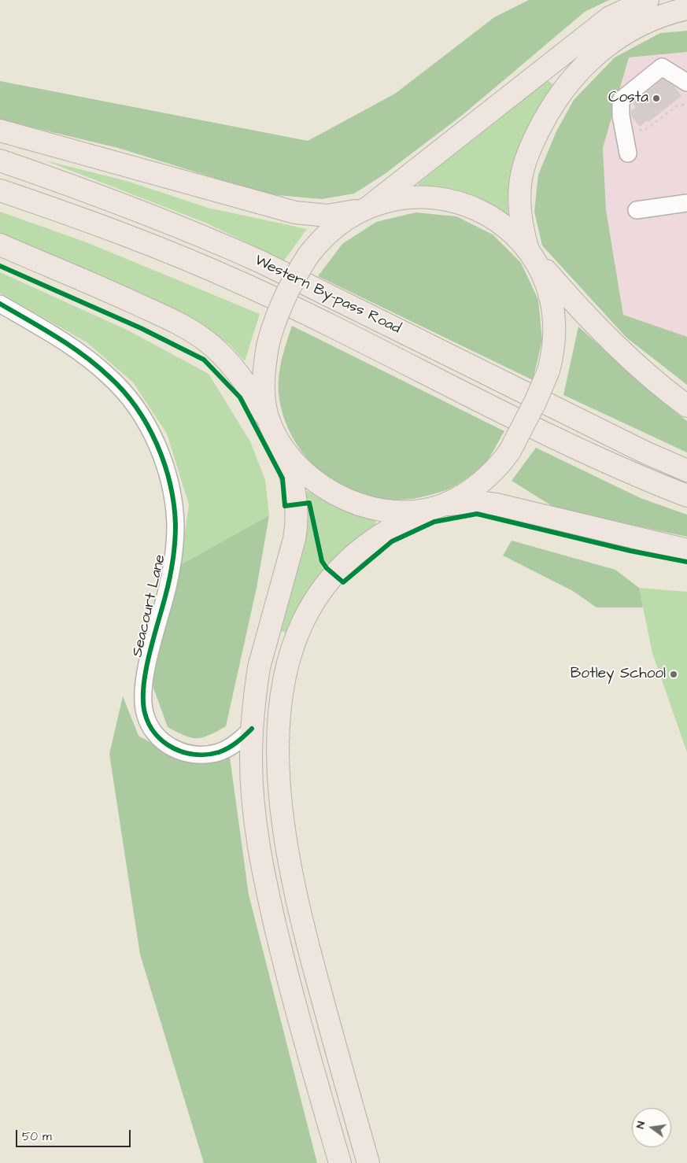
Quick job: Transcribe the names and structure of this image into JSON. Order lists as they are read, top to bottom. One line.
{"streets":{"main road":["Western By-pass Road"],"street":["Seacourt Lane"]},"places":["Costa","Botley School"],"scale_bar":"50 m","north":"left"}
